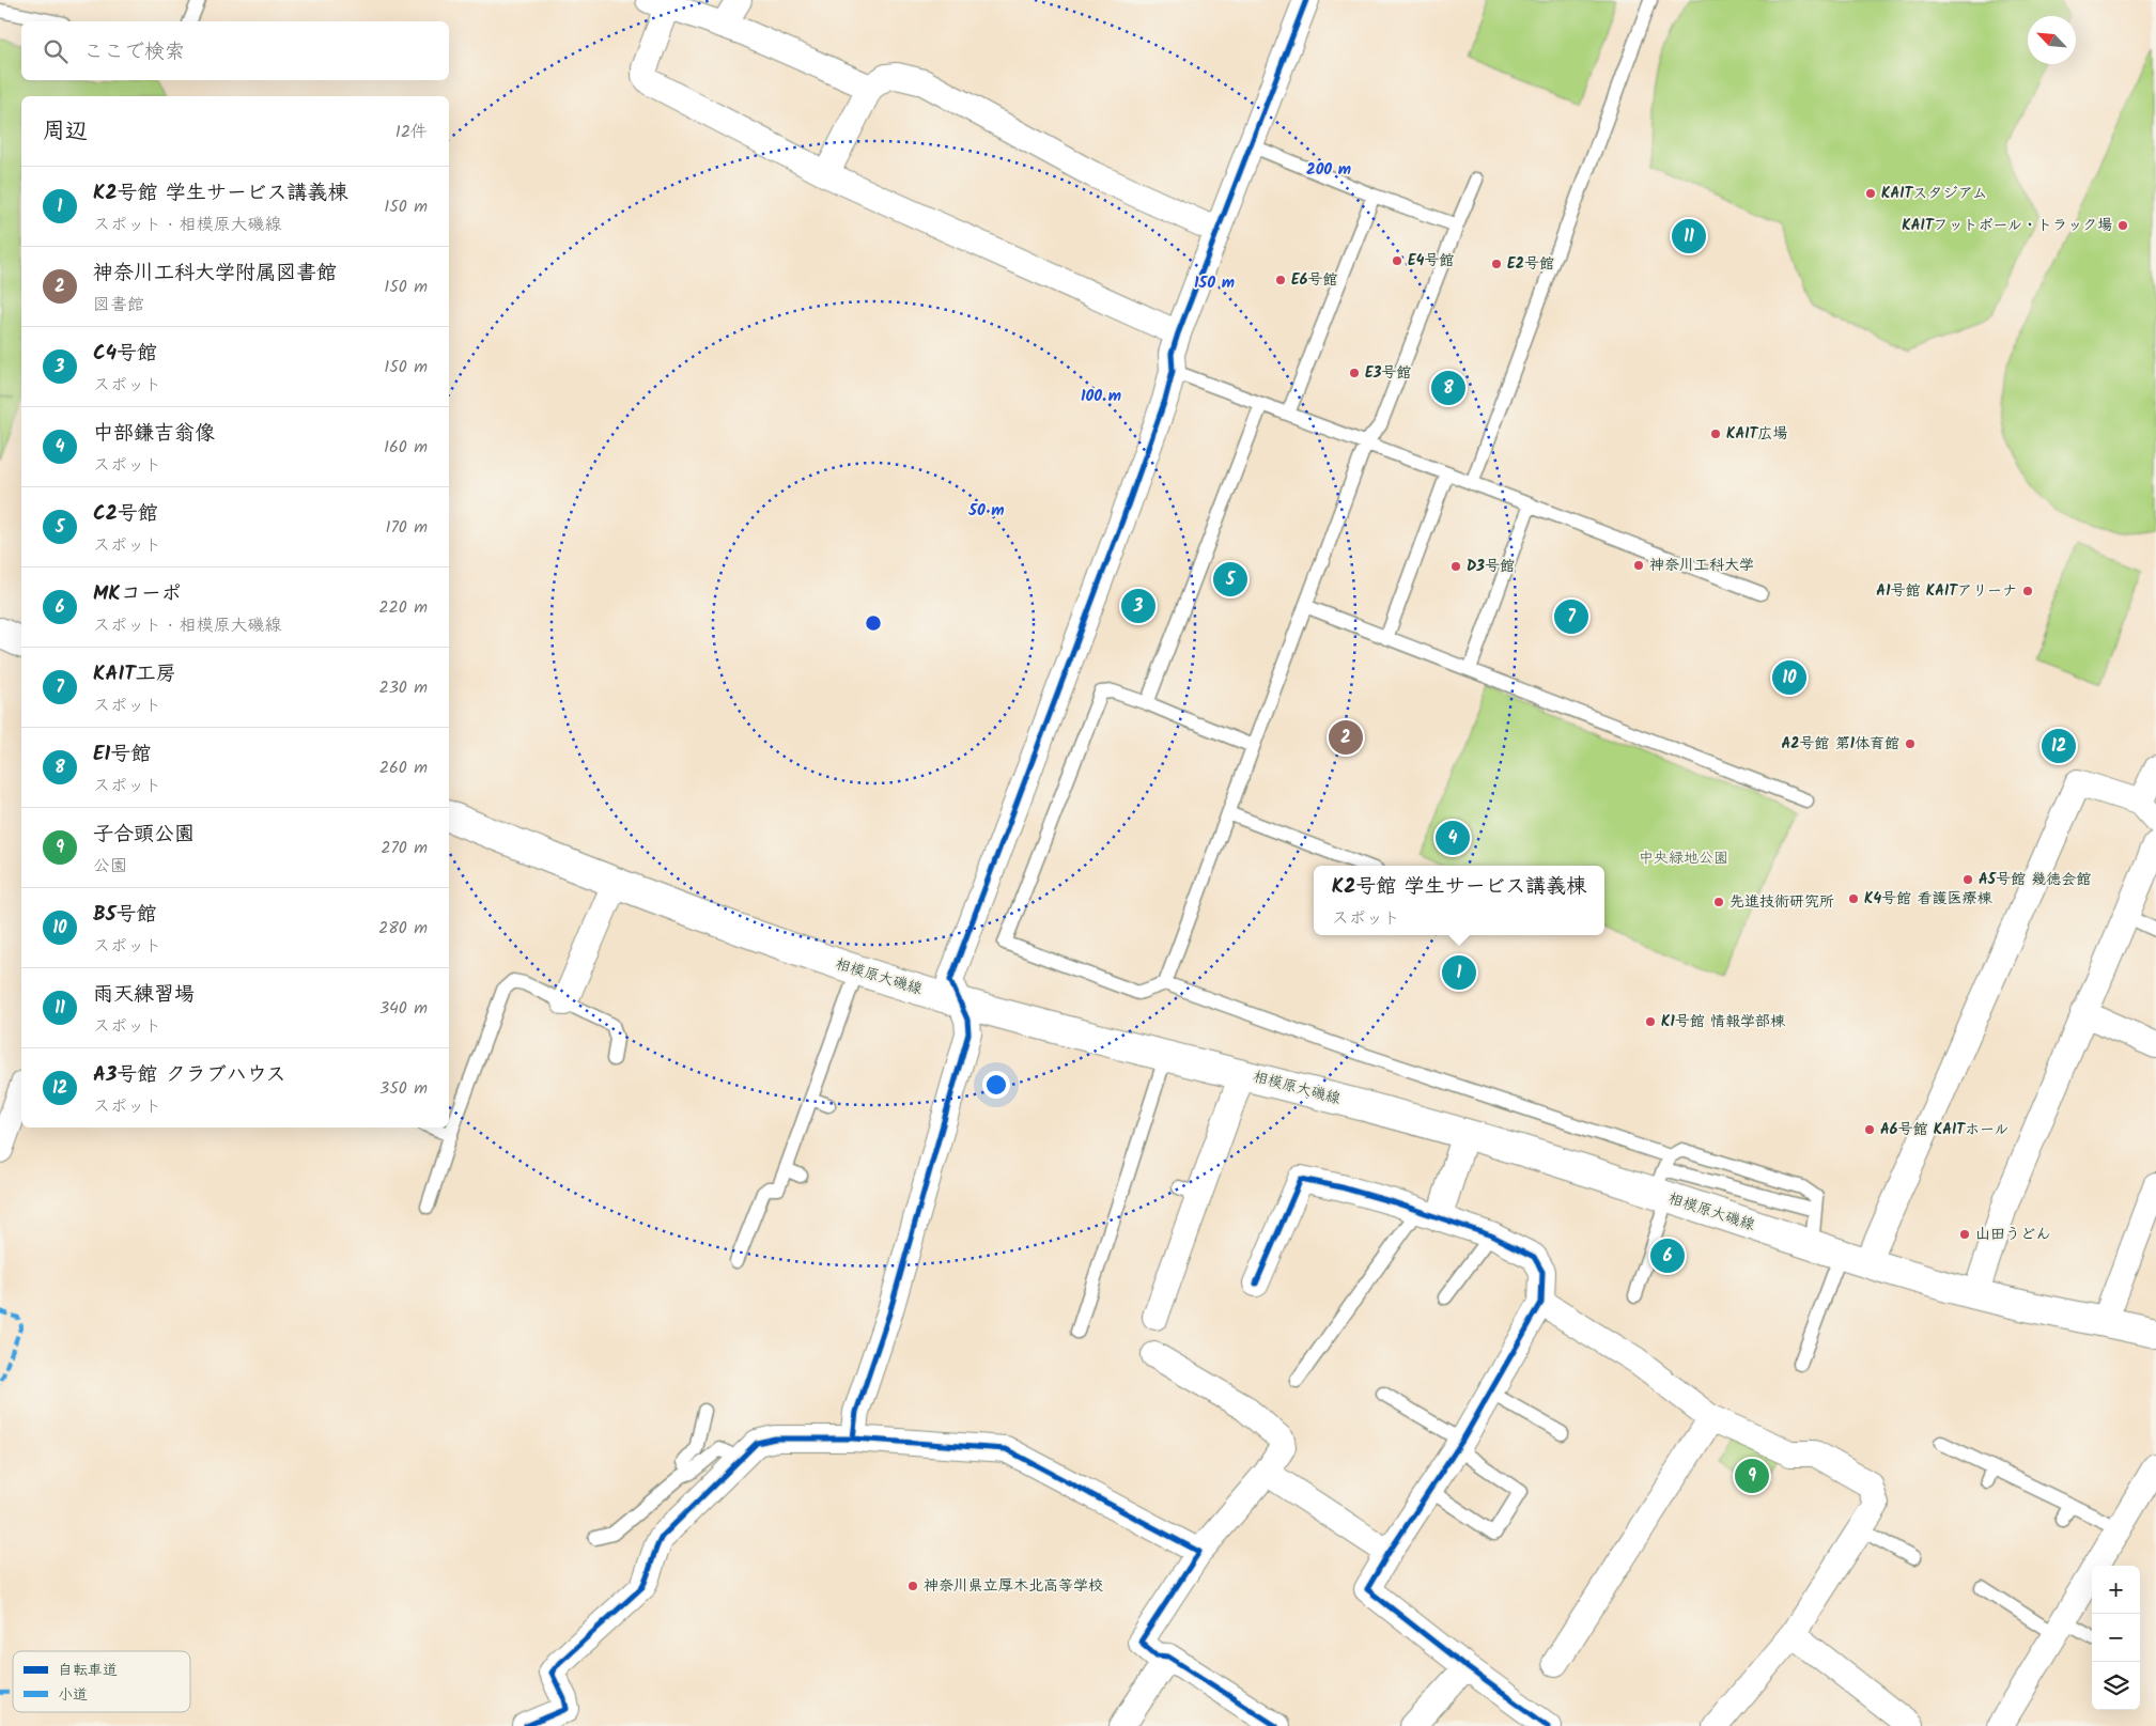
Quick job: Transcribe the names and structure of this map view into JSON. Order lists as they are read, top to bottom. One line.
{"streets":{"main road":["相模原大磯線"]},"parks":["中央緑地公園"],"places":["KAITスタジアム","KAITフットボール・トラック場","E4号館","E2号館","E6号館","E3号館","KAIT広場","神奈川工科大学","D3号館","A1号館 KAITアリーナ","A2号館 第1体育館","A5号館 幾徳会館","K4号館 看護医療棟","先進技術研究所","K1号館 情報学部棟","A6号館 KAITホール","山田うどん","神奈川県立厚木北高等学校"],"legend":["自転車道","小道"],"north":"top left","page":{"search":"ここで検索","heading":["周辺","12件"],"list":[{"mark":"1","name":"K2号館 学生サービス講義棟","note":"スポット · 相模原大磯線","value":"150 m"},{"mark":"2","name":"神奈川工科大学附属図書館","note":"図書館","value":"150 m"},{"mark":"3","name":"C4号館","note":"スポット","value":"150 m"},{"mark":"4","name":"中部鎌吉翁像","note":"スポット","value":"160 m"},{"mark":"5","name":"C2号館","note":"スポット","value":"170 m"},{"mark":"6","name":"MKコーポ","note":"スポット · 相模原大磯線","value":"220 m"},{"mark":"7","name":"KAIT工房","note":"スポット","value":"230 m"},{"mark":"8","name":"E1号館","note":"スポット","value":"260 m"},{"mark":"9","name":"子合頭公園","note":"公園","value":"270 m"},{"mark":"10","name":"B5号館","note":"スポット","value":"280 m"},{"mark":"11","name":"雨天練習場","note":"スポット","value":"340 m"},{"mark":"12","name":"A3号館 クラブハウス","note":"スポット","value":"350 m"}],"pins":["11","8","5","3","7","10","2","12","4","1","6","9"],"popup":["K2号館 学生サービス講義棟","スポット"],"map_buttons":["+","−"]},"rings":["200 m","150 m","100 m","50 m"]}
